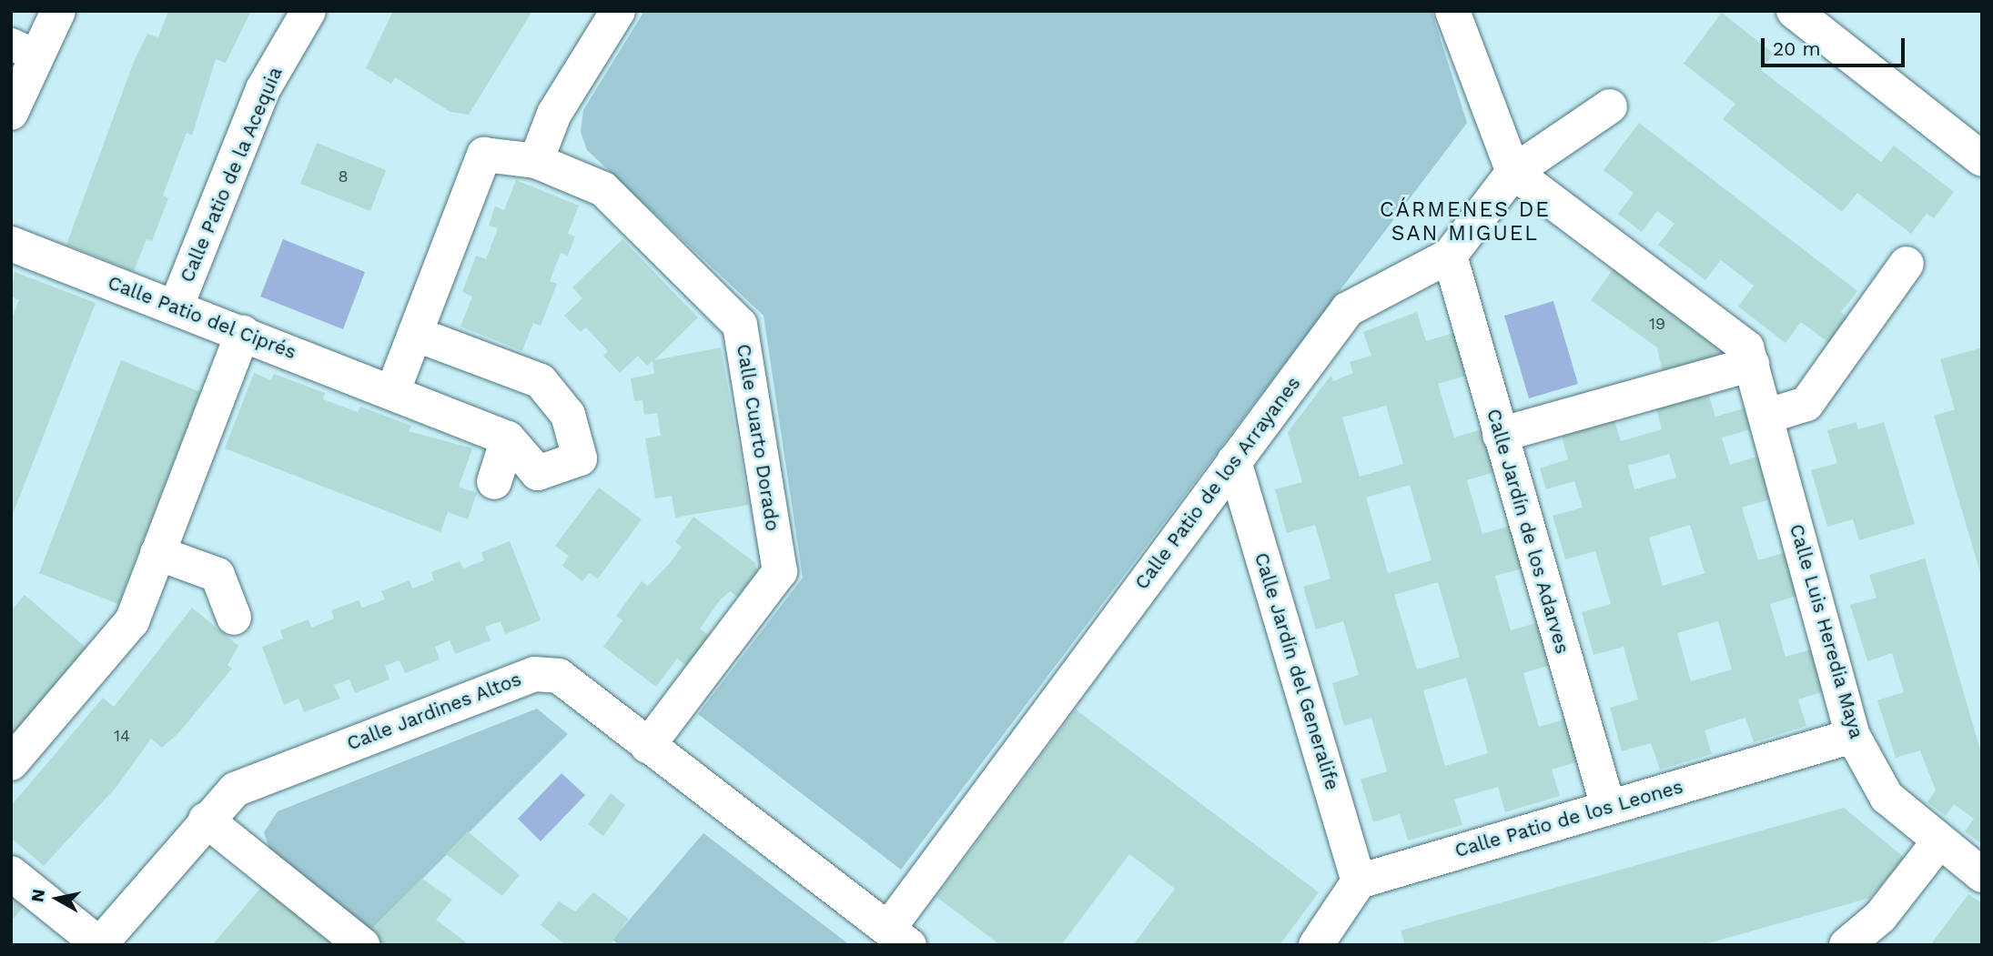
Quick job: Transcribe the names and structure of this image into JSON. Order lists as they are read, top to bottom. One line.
{"streets":{"street":["Calle Patio de la Acequia","Calle Patio del Ciprés","Calle Cuarto Dorado","Calle Patio de los Arrayanes","Calle Jardín de los Adarves","Calle Luis Heredia Maya","Calle Jardín del Generalife","Calle Jardines Altos","Calle Patio de los Leones"]},"crossings":[["Calle Patio de la Acequia","Calle Patio del Ciprés"],["Calle Patio del Ciprés","Calle Cuarto Dorado"],["Calle Cuarto Dorado","Calle Jardines Altos"],["Calle Patio de los Arrayanes","Calle Jardín de los Adarves"],["Calle Patio de los Arrayanes","Calle Luis Heredia Maya"],["Calle Patio de los Arrayanes","Calle Jardín del Generalife"],["Calle Patio de los Arrayanes","Calle Jardines Altos"],["Calle Jardín de los Adarves","Calle Patio de los Leones"],["Calle Luis Heredia Maya","Calle Patio de los Leones"],["Calle Jardín del Generalife","Calle Patio de los Leones"]],"districts":["CÁRMENES DE SAN MIGUEL"],"house_numbers":["8","19","14"],"scale_bar":"20 m","north":"left"}
